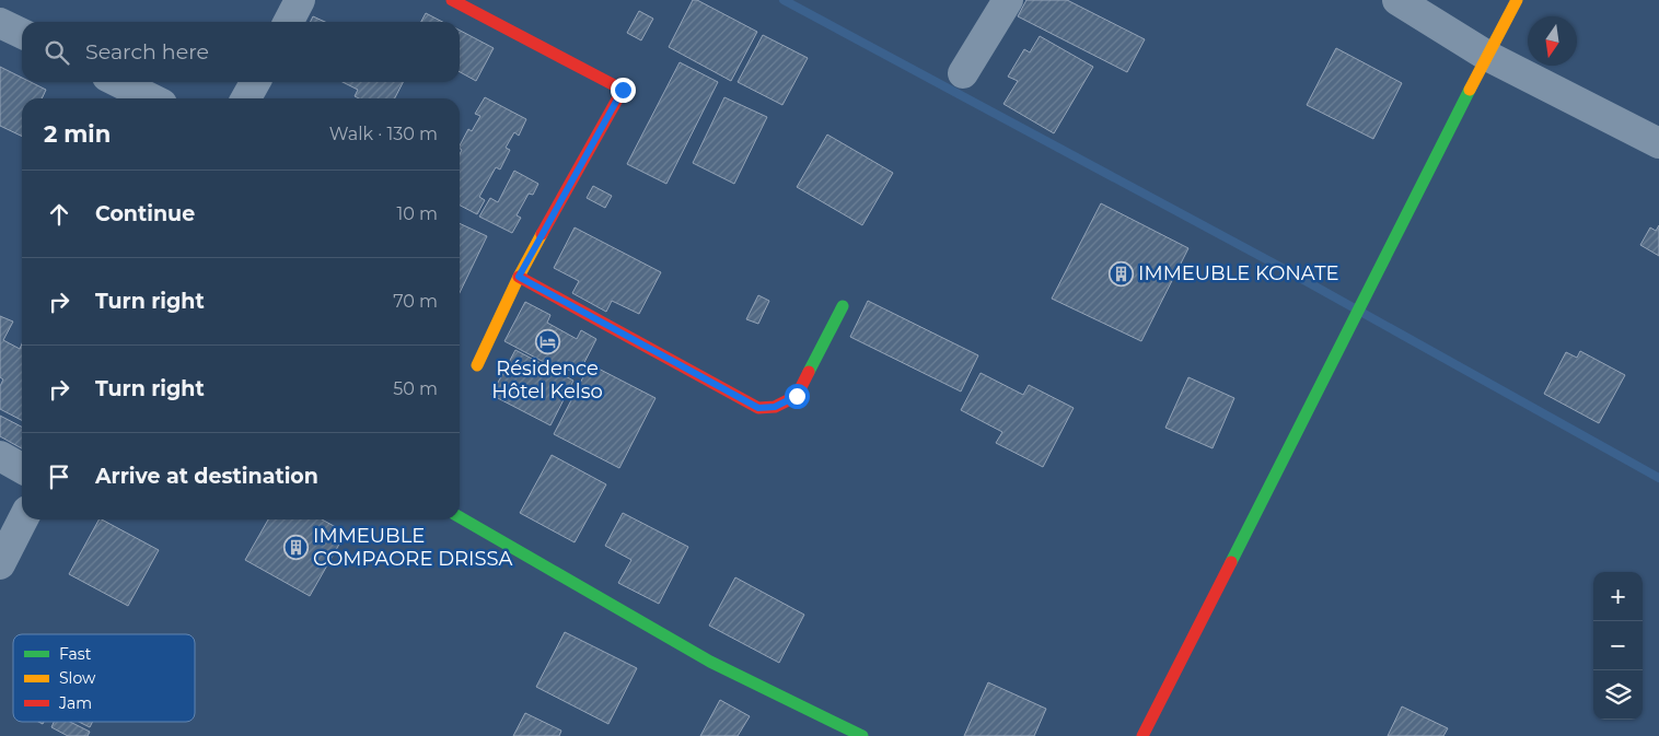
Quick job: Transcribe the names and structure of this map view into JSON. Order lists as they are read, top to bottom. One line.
{"places":{"building":["IMMEUBLE KONATE","IMMEUBLE COMPAORE DRISSA"],"hotel":["Résidence Hôtel Kelso"]},"legend":["Fast","Slow","Jam"],"north":"bottom","page":{"search":"Search here","heading":["2 min","Walk · 130 m"],"list":[["Continue","10 m"],["Turn right","70 m"],["Turn right","50 m"],"Arrive at destination"],"map_buttons":["+","−"]}}
